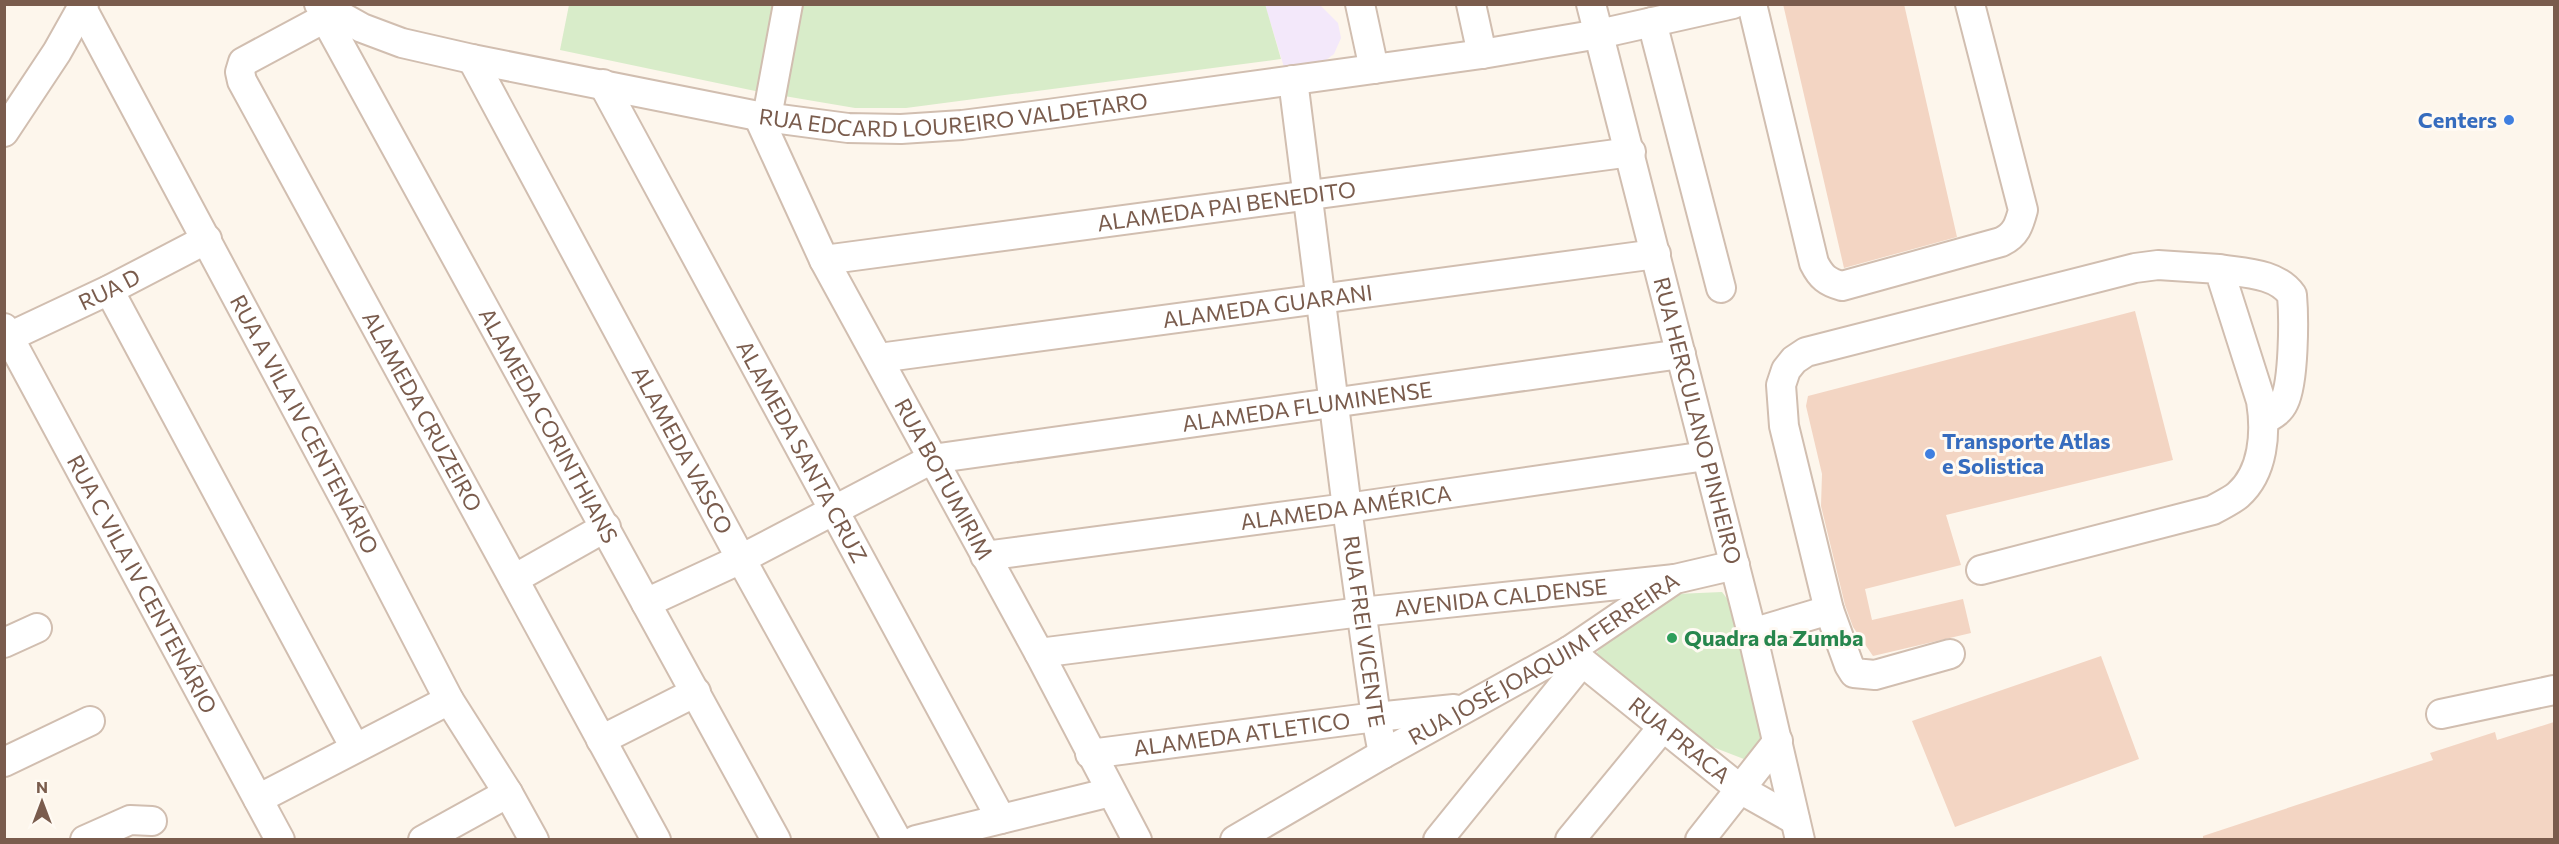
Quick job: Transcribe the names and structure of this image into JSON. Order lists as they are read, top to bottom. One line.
{"streets":{"street":["RUA EDCARD LOUREIRO VALDETARO","ALAMEDA PAI BENEDITO","RUA D","ALAMEDA GUARANI","ALAMEDA FLUMINENSE","ALAMEDA CRUZEIRO","RUA HERCULANO PINHEIRO","RUA A VILA IV CENTENÁRIO","ALAMEDA CORINTHIANS","ALAMEDA VASCO","ALAMEDA SANTA CRUZ","RUA BOTUMIRIM","ALAMEDA AMÉRICA","RUA C VILA IV CENTENÁRIO","AVENIDA CALDENSE","RUA FREI VICENTE","RUA JOSÉ JOAQUIM FERREIRA","ALAMEDA ATLETICO","RUA PRACA"]},"crossings":[["RUA EDCARD LOUREIRO VALDETARO","ALAMEDA CRUZEIRO"],["RUA EDCARD LOUREIRO VALDETARO","RUA HERCULANO PINHEIRO"],["RUA EDCARD LOUREIRO VALDETARO","ALAMEDA CORINTHIANS"],["RUA EDCARD LOUREIRO VALDETARO","ALAMEDA VASCO"],["RUA EDCARD LOUREIRO VALDETARO","ALAMEDA SANTA CRUZ"],["RUA EDCARD LOUREIRO VALDETARO","RUA BOTUMIRIM"],["RUA EDCARD LOUREIRO VALDETARO","RUA FREI VICENTE"],["ALAMEDA PAI BENEDITO","RUA HERCULANO PINHEIRO"],["ALAMEDA PAI BENEDITO","RUA BOTUMIRIM"],["ALAMEDA PAI BENEDITO","RUA FREI VICENTE"],["RUA D","RUA A VILA IV CENTENÁRIO"],["RUA D","RUA C VILA IV CENTENÁRIO"],["ALAMEDA GUARANI","RUA HERCULANO PINHEIRO"],["ALAMEDA GUARANI","RUA BOTUMIRIM"],["ALAMEDA GUARANI","RUA FREI VICENTE"],["ALAMEDA FLUMINENSE","RUA HERCULANO PINHEIRO"],["ALAMEDA FLUMINENSE","ALAMEDA CORINTHIANS"],["ALAMEDA FLUMINENSE","ALAMEDA VASCO"],["ALAMEDA FLUMINENSE","ALAMEDA SANTA CRUZ"],["ALAMEDA FLUMINENSE","RUA BOTUMIRIM"],["ALAMEDA FLUMINENSE","RUA FREI VICENTE"],["ALAMEDA CRUZEIRO","ALAMEDA CORINTHIANS"],["RUA HERCULANO PINHEIRO","ALAMEDA AMÉRICA"],["RUA HERCULANO PINHEIRO","RUA JOSÉ JOAQUIM FERREIRA"],["RUA HERCULANO PINHEIRO","RUA PRACA"],["RUA BOTUMIRIM","ALAMEDA AMÉRICA"],["RUA BOTUMIRIM","AVENIDA CALDENSE"],["RUA BOTUMIRIM","ALAMEDA ATLETICO"],["ALAMEDA AMÉRICA","RUA FREI VICENTE"],["AVENIDA CALDENSE","RUA FREI VICENTE"],["AVENIDA CALDENSE","RUA JOSÉ JOAQUIM FERREIRA"],["RUA FREI VICENTE","RUA JOSÉ JOAQUIM FERREIRA"],["RUA FREI VICENTE","ALAMEDA ATLETICO"],["RUA JOSÉ JOAQUIM FERREIRA","ALAMEDA ATLETICO"],["RUA JOSÉ JOAQUIM FERREIRA","RUA PRACA"]],"places":["Centers","Transporte Atlas e Solistica","Quadra da Zumba"],"north":"top"}
